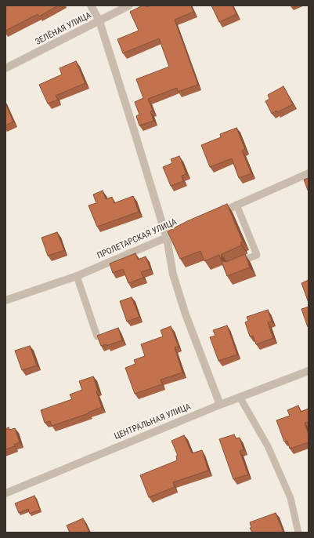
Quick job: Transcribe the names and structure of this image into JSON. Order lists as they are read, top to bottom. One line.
{"streets":{"street":["ЗЕЛЁНАЯ УЛИЦА","ПРОЛЕТАРСКАЯ УЛИЦА","ЦЕНТРАЛЬНАЯ УЛИЦА"]}}
